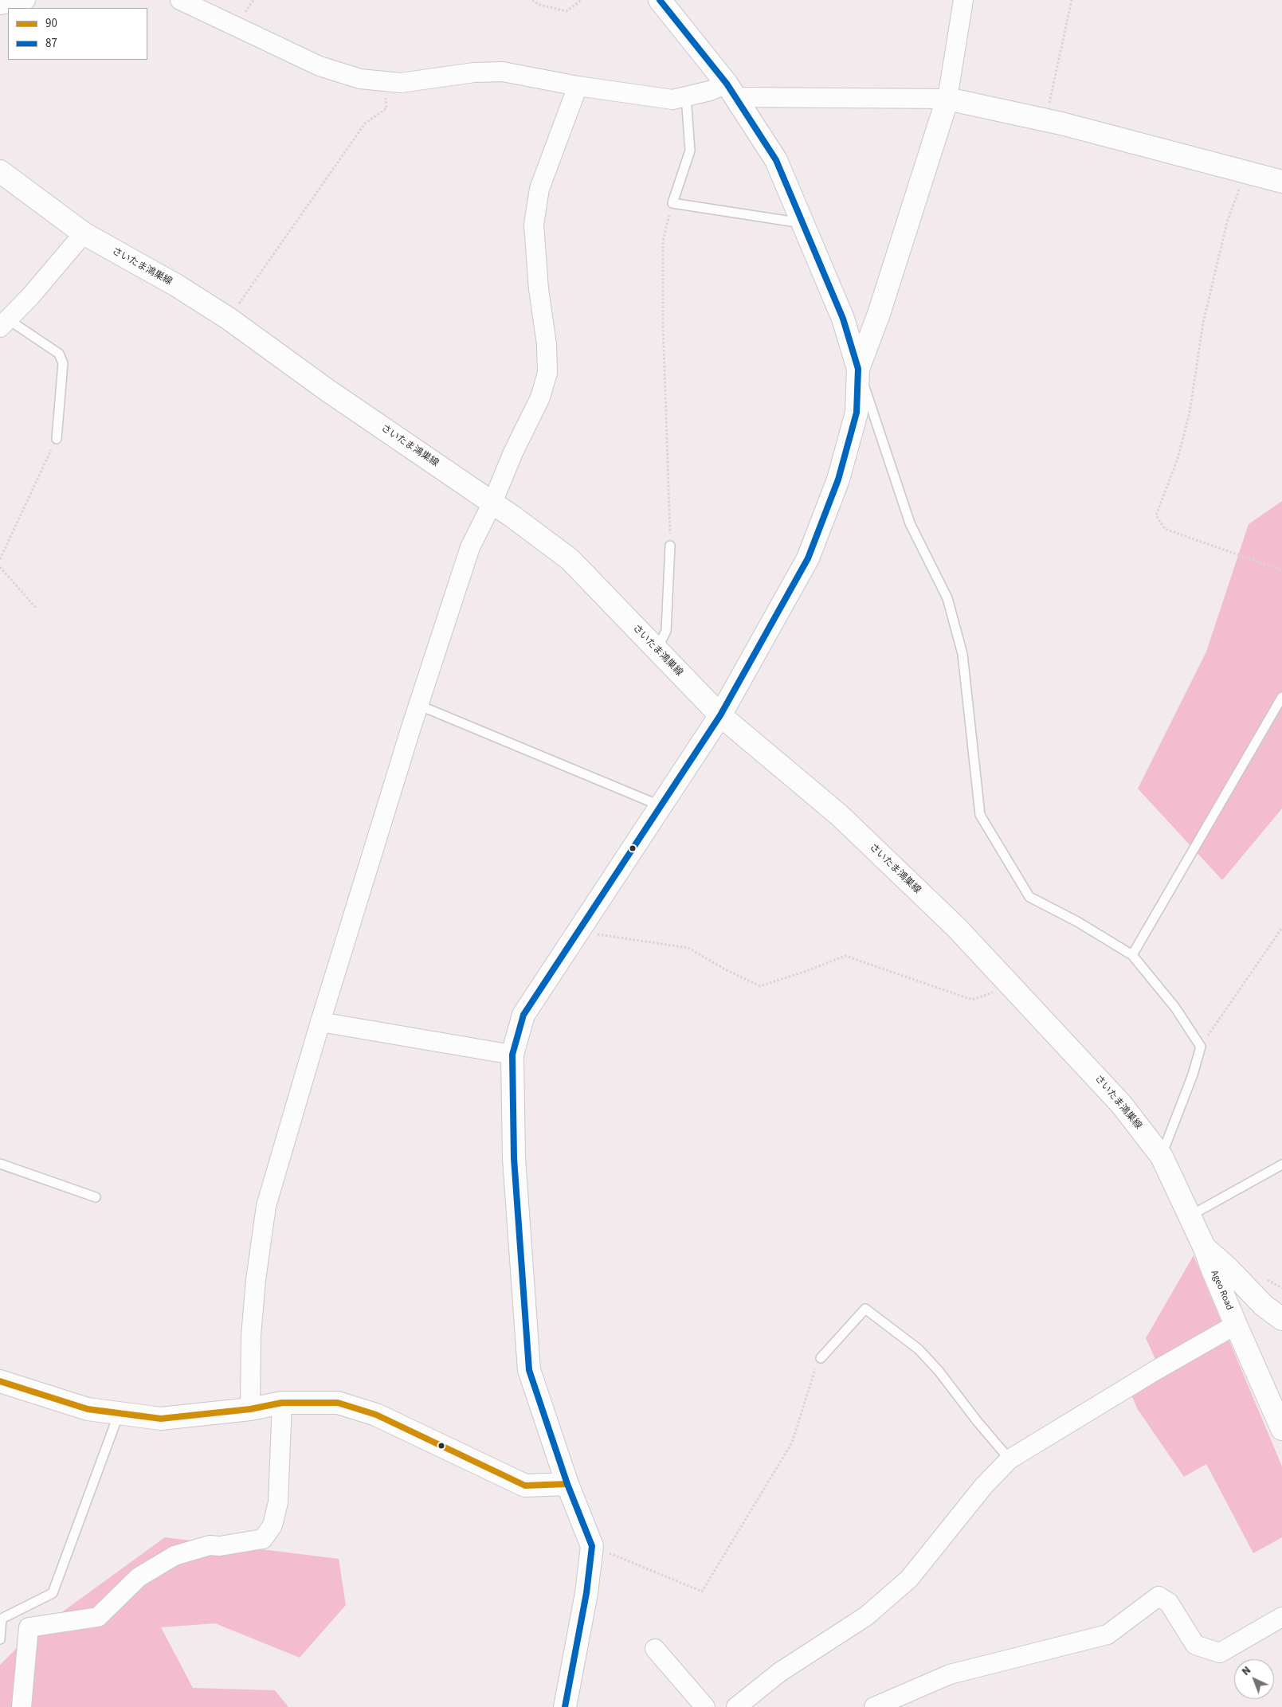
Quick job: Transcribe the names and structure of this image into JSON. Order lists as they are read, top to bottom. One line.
{"streets":{"main road":["さいたま鴻巣線","Ageo Road"]},"crossings":[["さいたま鴻巣線","Ageo Road"]],"lines":["transit line 87","transit line 90"],"legend":["90","87"],"north":"top left"}
